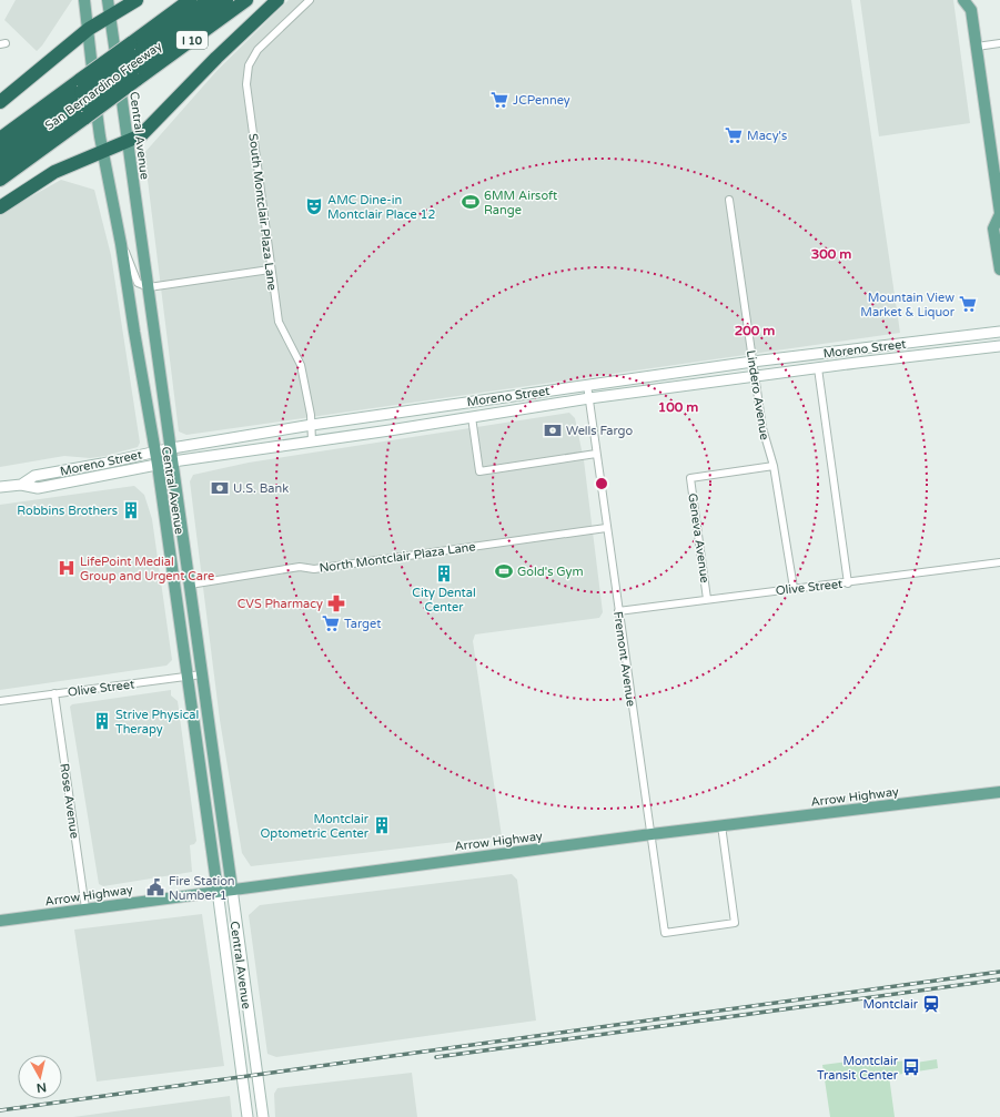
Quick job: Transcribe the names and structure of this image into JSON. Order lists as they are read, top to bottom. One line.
{"streets":{"highway":["I 10","San Bernardino Freeway"],"main road":["Central Avenue","Arrow Highway"],"street":["South Montclair Plaza Lane","Moreno Street","Lindero Avenue","Geneva Avenue","North Montclair Plaza Lane","Olive Street","Fremont Avenue","Rose Avenue"]},"crossings":[["Central Avenue","Moreno Street"],["Central Avenue","North Montclair Plaza Lane"],["Central Avenue","Olive Street"],["Central Avenue","Arrow Highway"],["South Montclair Plaza Lane","Moreno Street"],["Moreno Street","Lindero Avenue"],["Moreno Street","Fremont Avenue"],["Lindero Avenue","Geneva Avenue"],["Lindero Avenue","Olive Street"],["Geneva Avenue","Olive Street"],["North Montclair Plaza Lane","Fremont Avenue"],["Olive Street","Fremont Avenue"],["Olive Street","Rose Avenue"],["Fremont Avenue","Arrow Highway"],["Arrow Highway","Rose Avenue"]],"places":{"supermarket":["JCPenney","Macy's","Mountain View Market & Liquor","Target"],"sports":["6MM Airsoft Range","Gold's Gym"],"theatre":["AMC Dine-in Montclair Place 12"],"bank":["Wells Fargo","U.S. Bank"],"building":["Robbins Brothers","City Dental Center","Strive Physical Therapy","Montclair Optometric Center"],"hospital":["LifePoint Medial Group and Urgent Care"],"pharmacy":["CVS Pharmacy"],"public building":["Fire Station Number 1"],"station":["Montclair"],"bus stop":["Montclair Transit Center"]},"north":"bottom","rings":["300 m","200 m","100 m"]}
